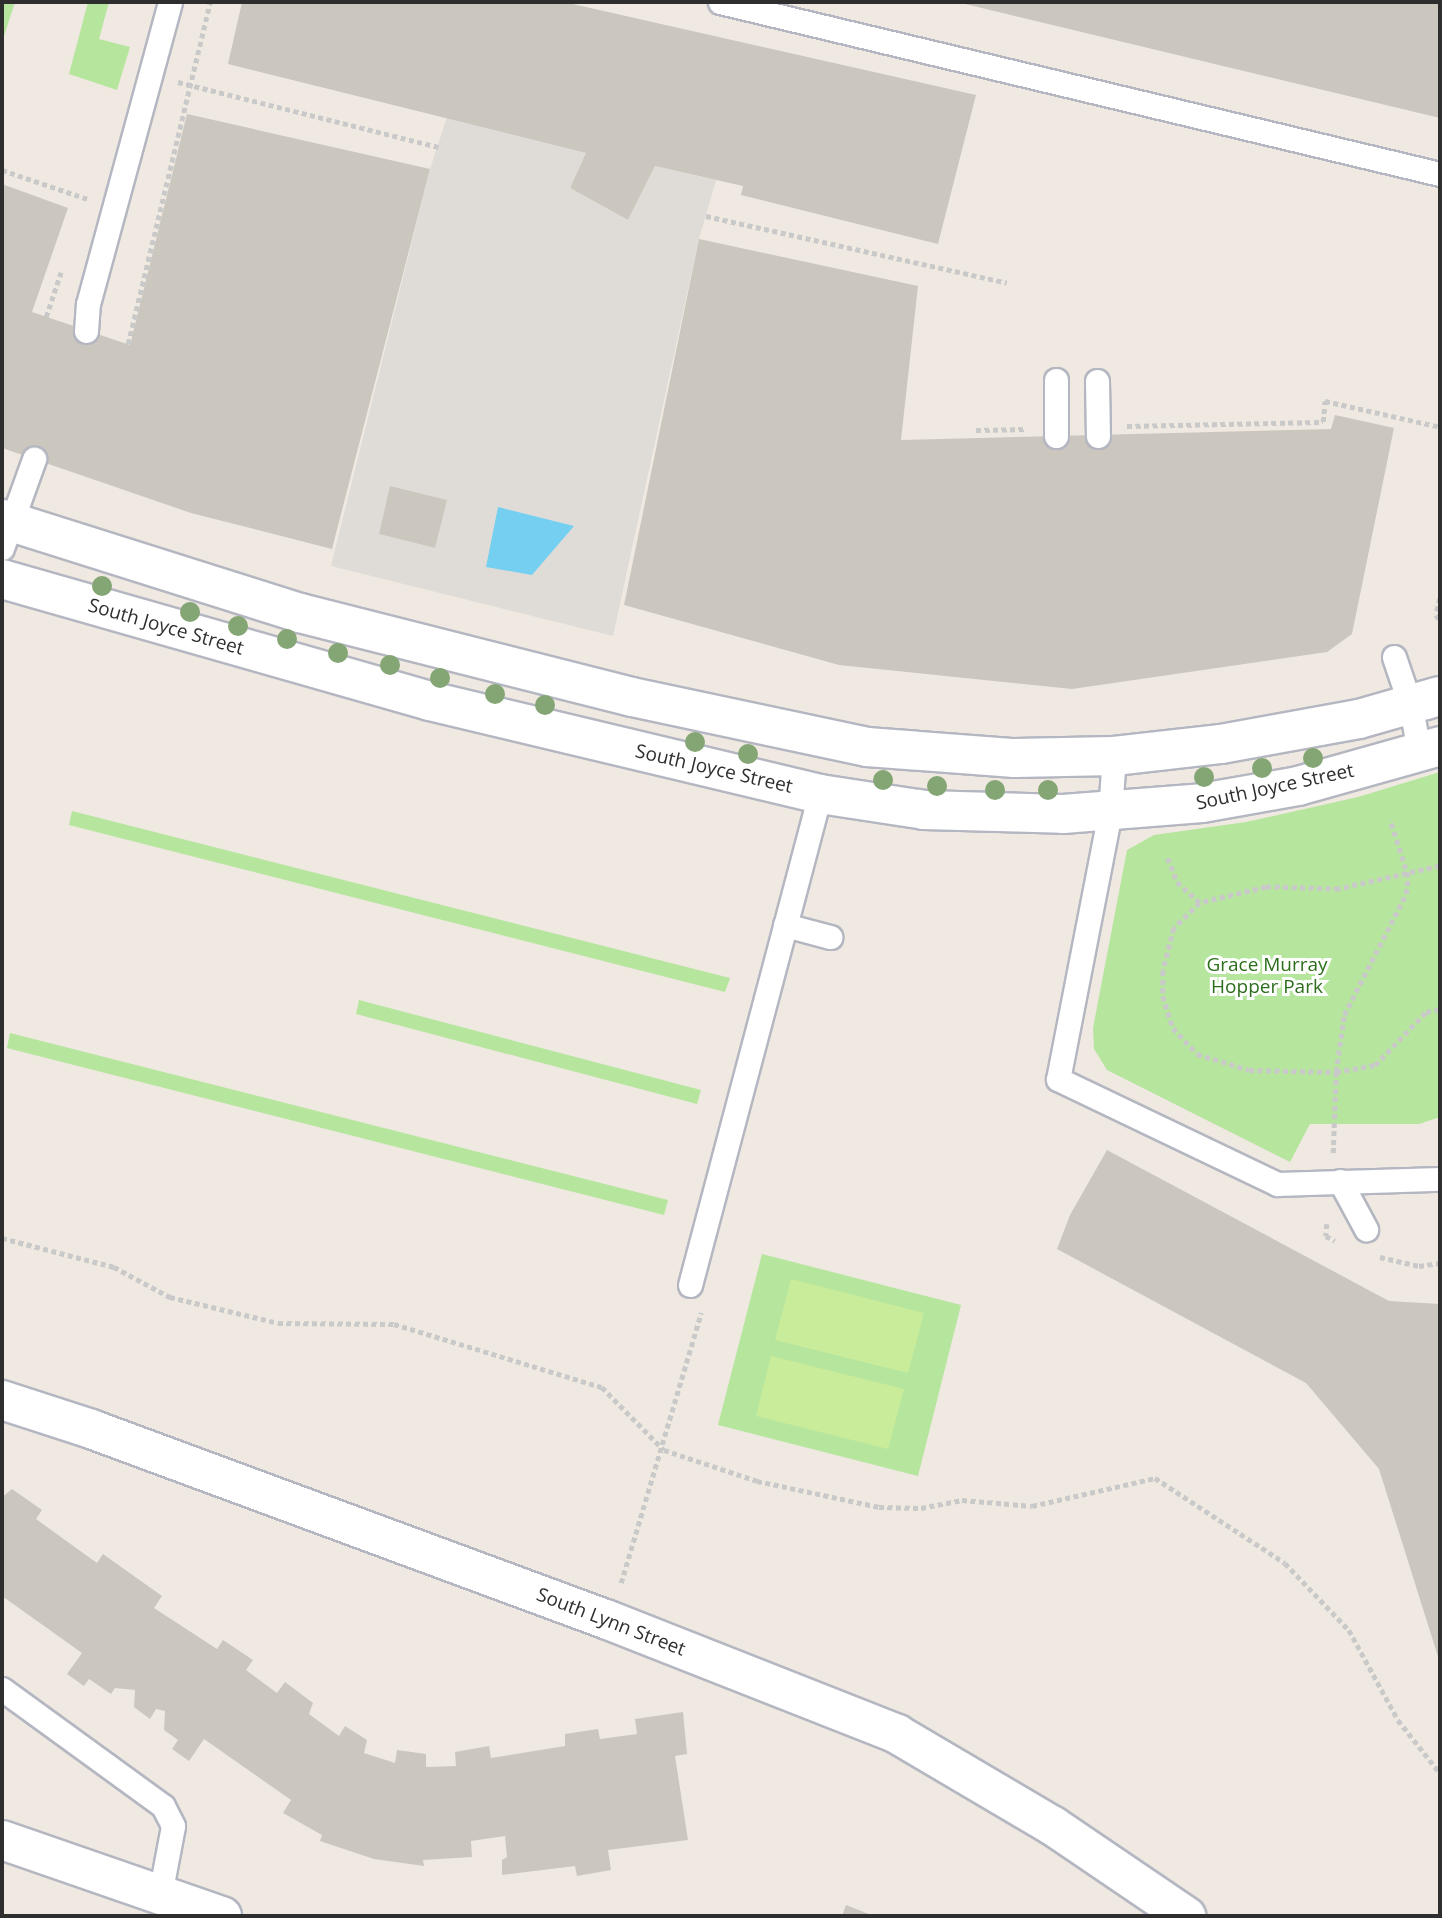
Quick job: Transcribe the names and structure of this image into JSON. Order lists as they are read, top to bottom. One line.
{"streets":{"main road":["South Joyce Street","South Lynn Street"]},"parks":["Grace Murray Hopper Park"]}
